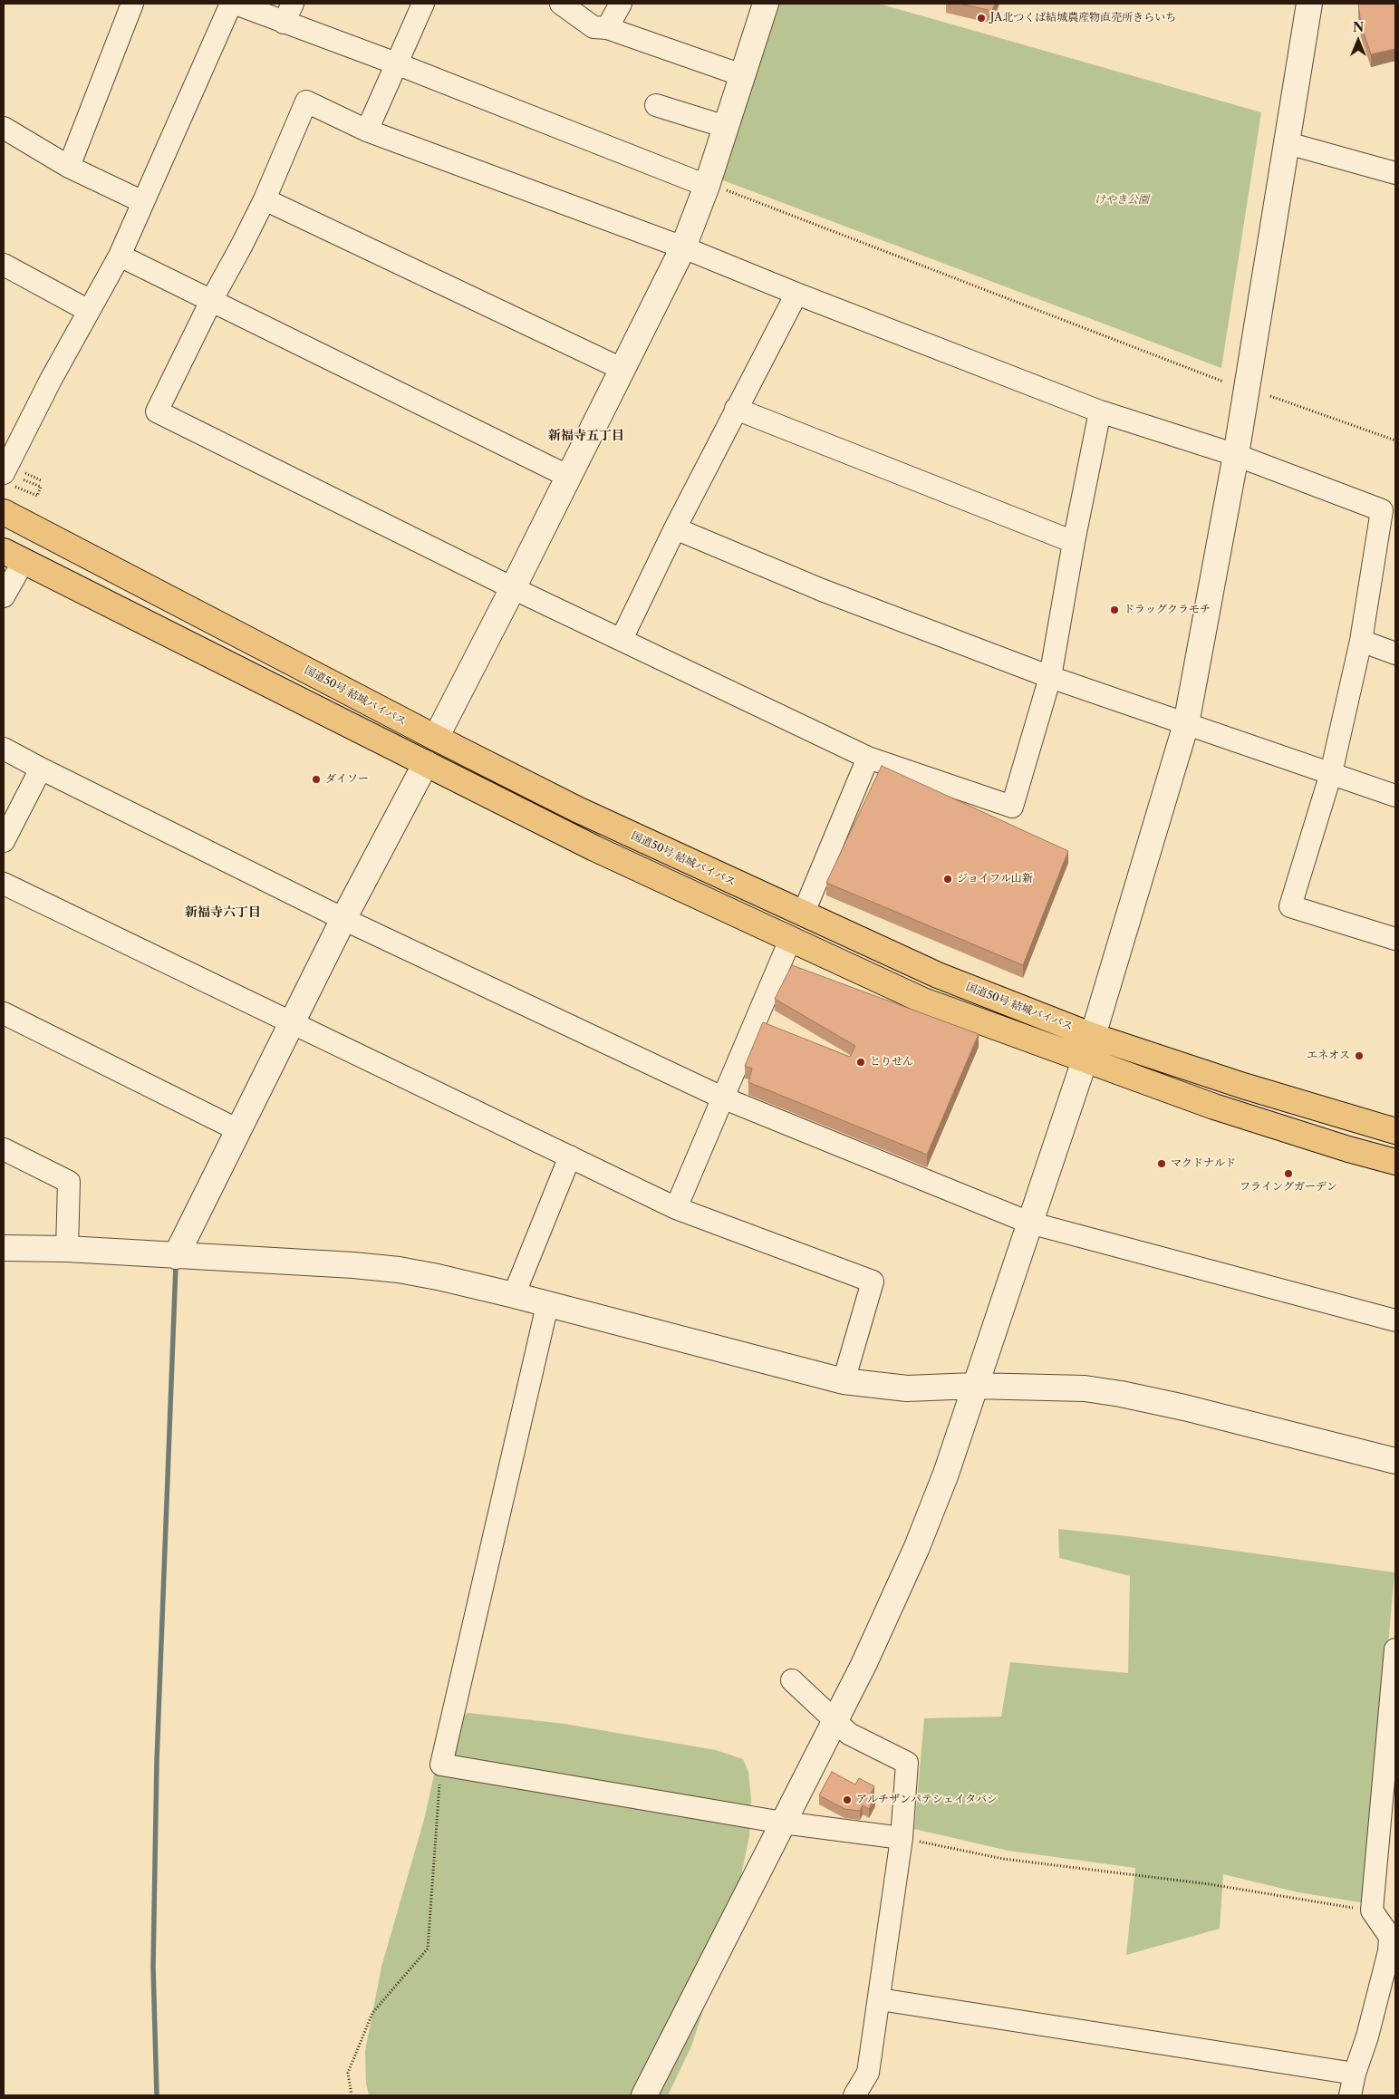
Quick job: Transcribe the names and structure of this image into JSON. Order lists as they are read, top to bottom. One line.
{"streets":{"highway":["国道50号 結城バイパス"]},"districts":["新福寺五丁目","新福寺六丁目"],"parks":["けやき公園"],"places":["JA北つくば結城農産物直売所きらいち","ドラッグクラモチ","ダイソー","ジョイフル山新","エネオス","とりせん","マクドナルド","フライングガーデン","アルチザンパテシェイタバシ"],"north":"top"}
